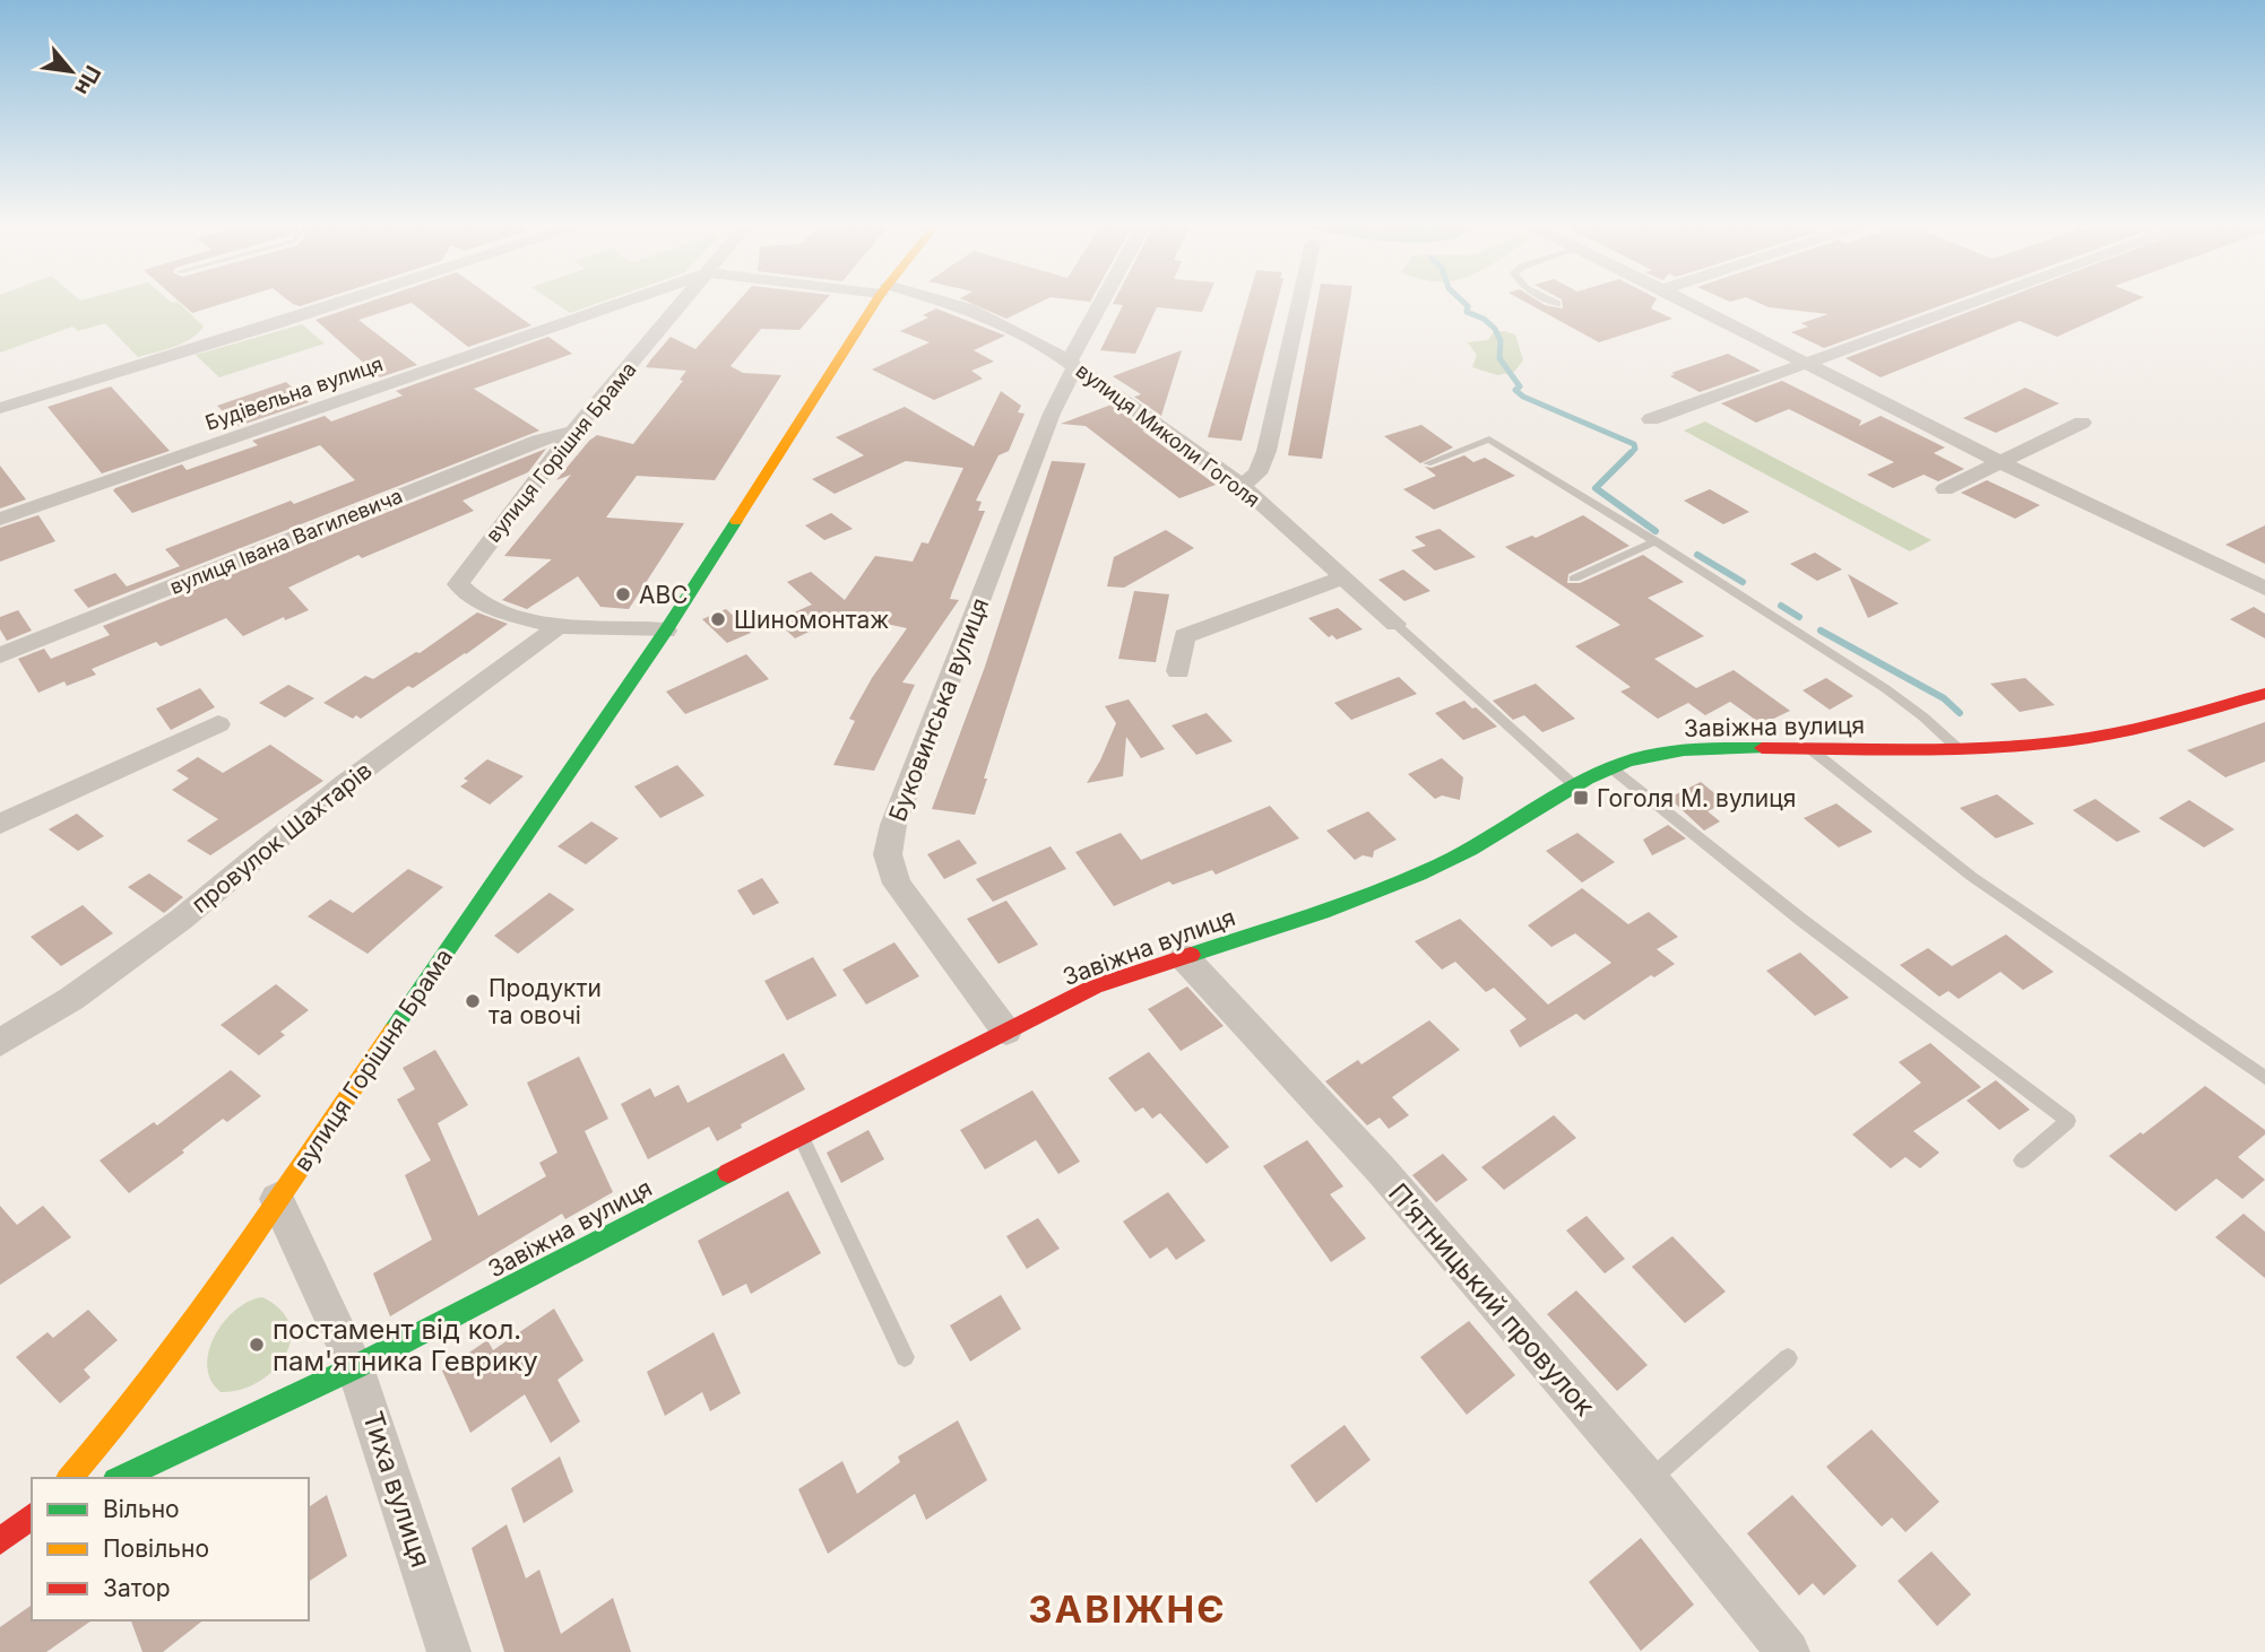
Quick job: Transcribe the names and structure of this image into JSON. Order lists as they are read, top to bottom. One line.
{"streets":{"street":["Будівельна вулиця","вулиця Миколи Гоголя","вулиця Горішня Брама","вулиця Івана Вагилевича","Буковинська вулиця","Завіжна вулиця","провулок Шахтарів","Пʼятницький провулок","Тиха вулиця"]},"crossings":[["вулиця Миколи Гоголя","Буковинська вулиця"],["вулиця Миколи Гоголя","Завіжна вулиця"],["вулиця Горішня Брама","вулиця Івана Вагилевича"],["вулиця Горішня Брама","провулок Шахтарів"],["вулиця Горішня Брама","Тиха вулиця"],["Буковинська вулиця","Завіжна вулиця"],["Завіжна вулиця","Пʼятницький провулок"],["Завіжна вулиця","Тиха вулиця"]],"districts":["ЗАВІЖНЄ"],"places":{"other":["ABC","Шиномонтаж","Продукти та овочі","постамент від кол. пам'ятника Геврику"],"transit":["Гоголя М. вулиця"]},"legend":["Вільно","Повільно","Затор"],"north":"bottom right"}
